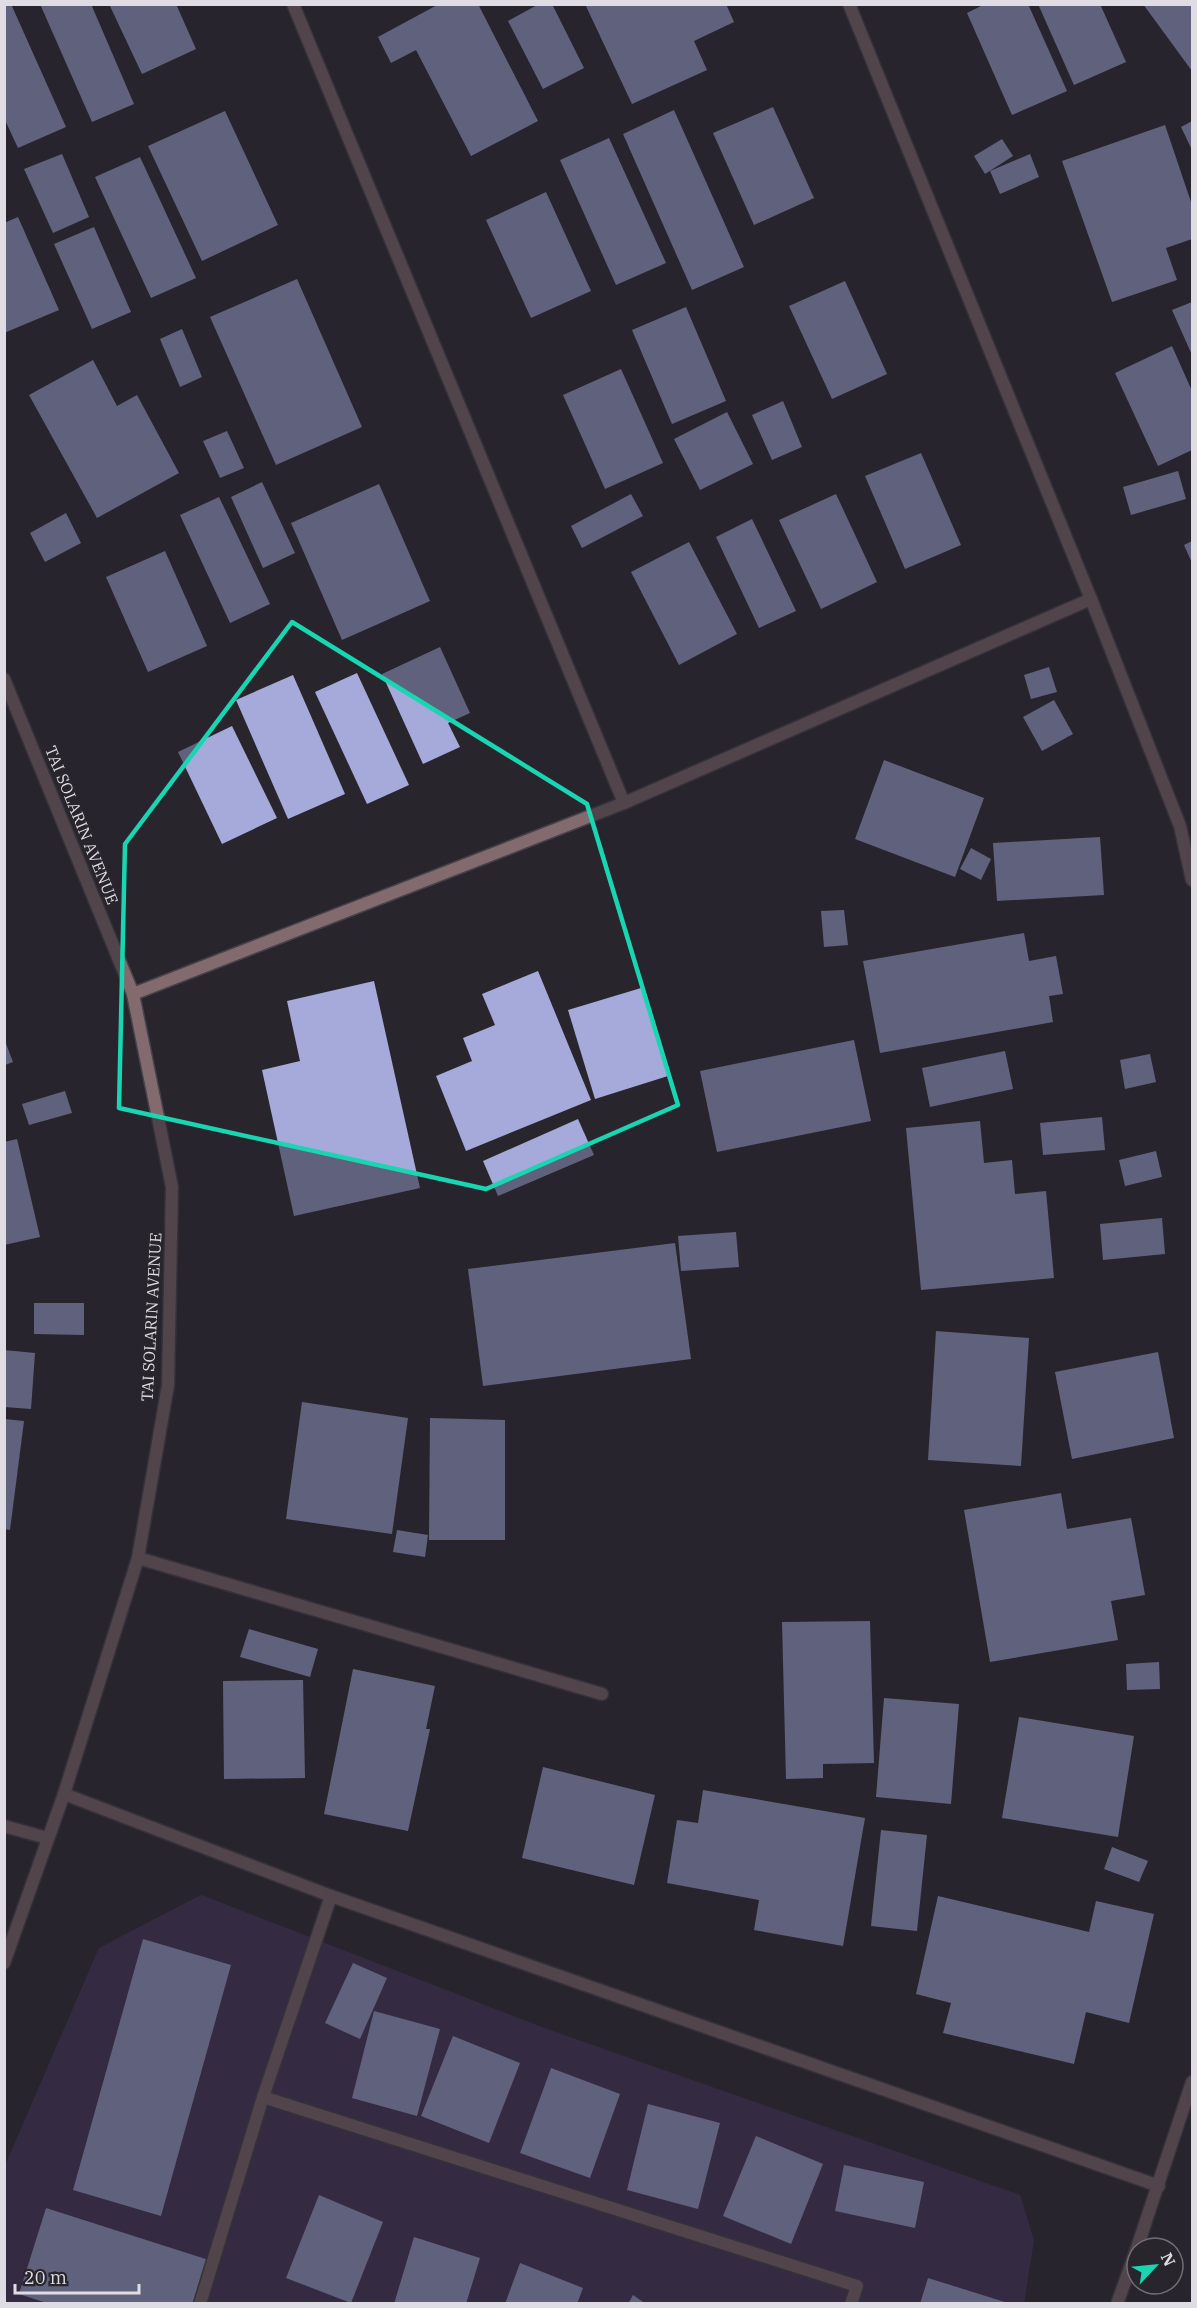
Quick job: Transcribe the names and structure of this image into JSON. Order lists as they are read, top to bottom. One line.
{"streets":{"street":["TAI SOLARIN AVENUE"]},"scale_bar":"20 m","north":"top right"}
